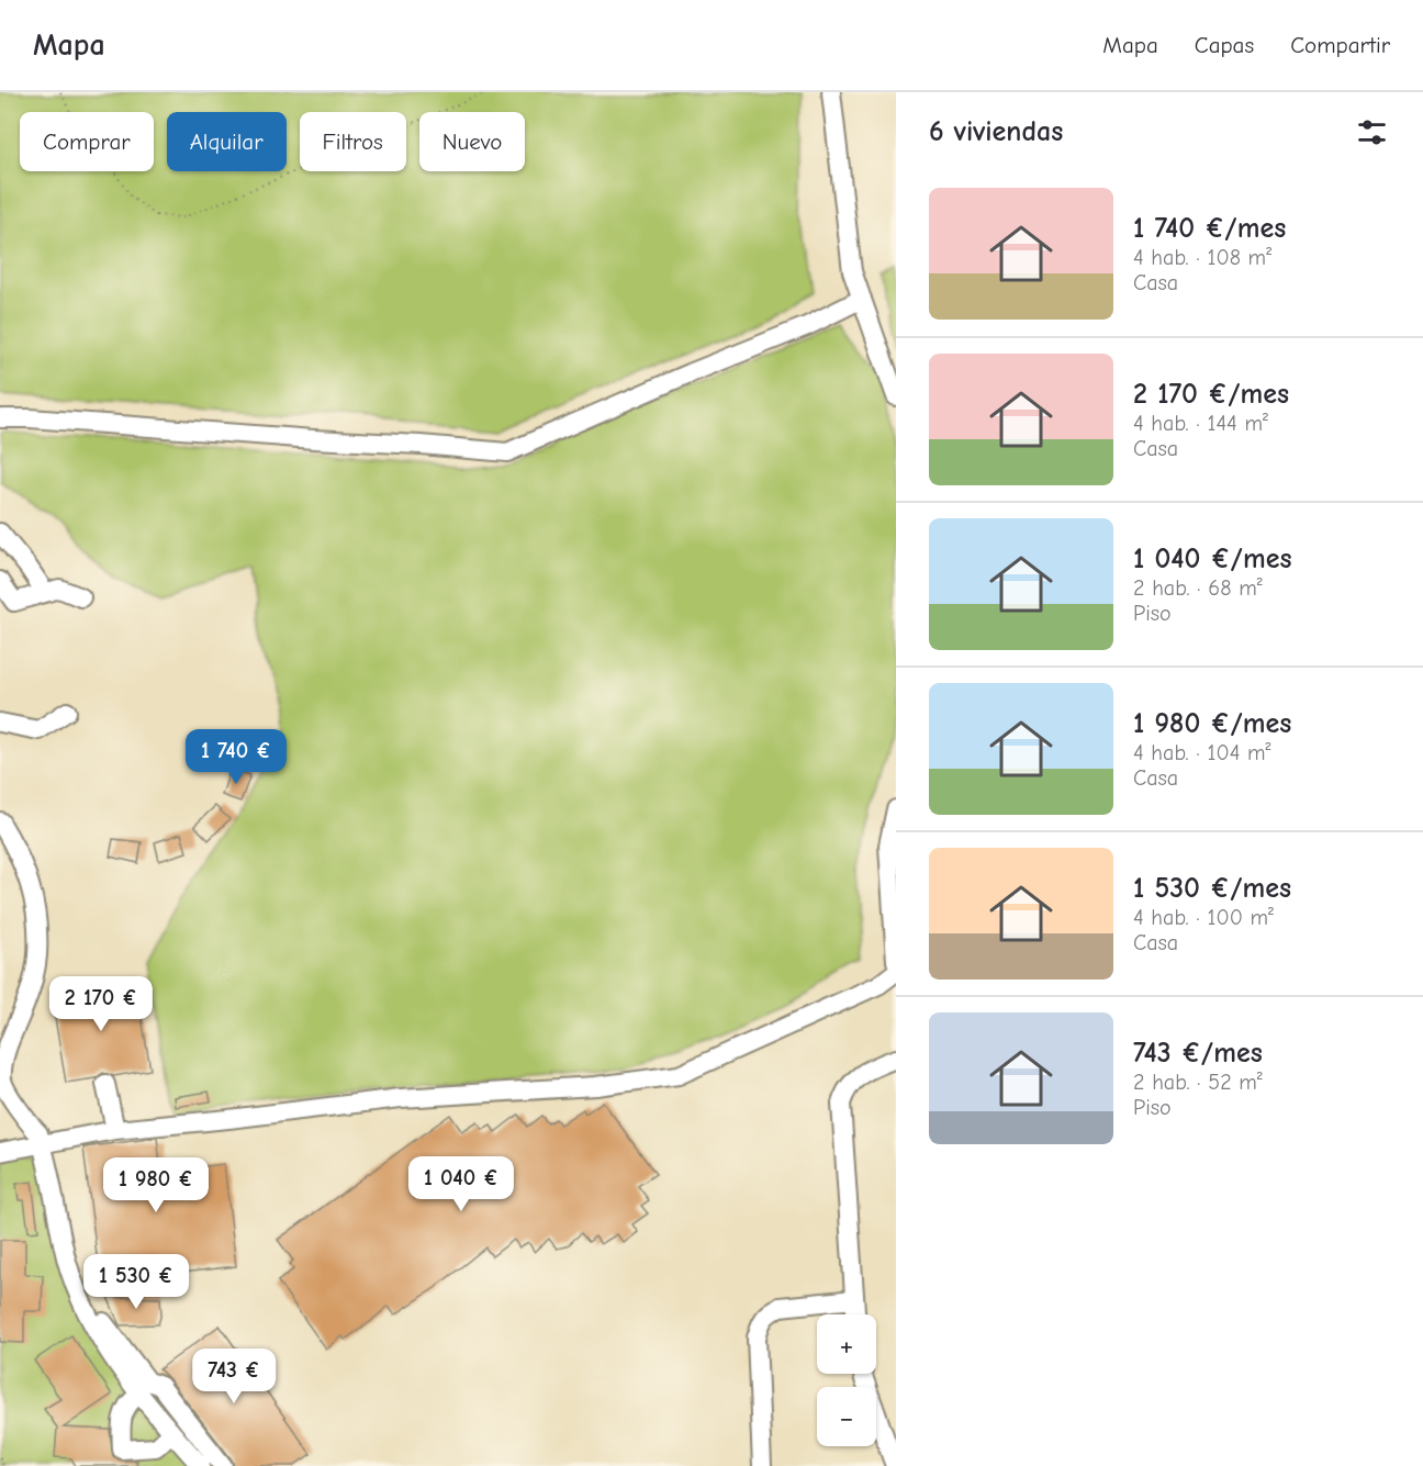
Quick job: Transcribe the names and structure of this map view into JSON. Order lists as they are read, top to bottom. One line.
{"page":{"header":"Mapa","nav":["Mapa","Capas","Compartir"],"heading":"6 viviendas","chip":["Comprar","Alquilar","Filtros","Nuevo"],"list":[{"name":"1 740 €/mes","note":"4 hab. · 108 m² · Casa"},{"name":"2 170 €/mes","note":"4 hab. · 144 m² · Casa"},{"name":"1 040 €/mes","note":"2 hab. · 68 m² · Piso"},{"name":"1 980 €/mes","note":"4 hab. · 104 m² · Casa"},{"name":"1 530 €/mes","note":"4 hab. · 100 m² · Casa"},{"name":"743 €/mes","note":"2 hab. · 52 m² · Piso"}],"price":["1 740 €","2 170 €","1 040 €","1 980 €","1 530 €","743 €"],"map_buttons":["+","−"]}}
